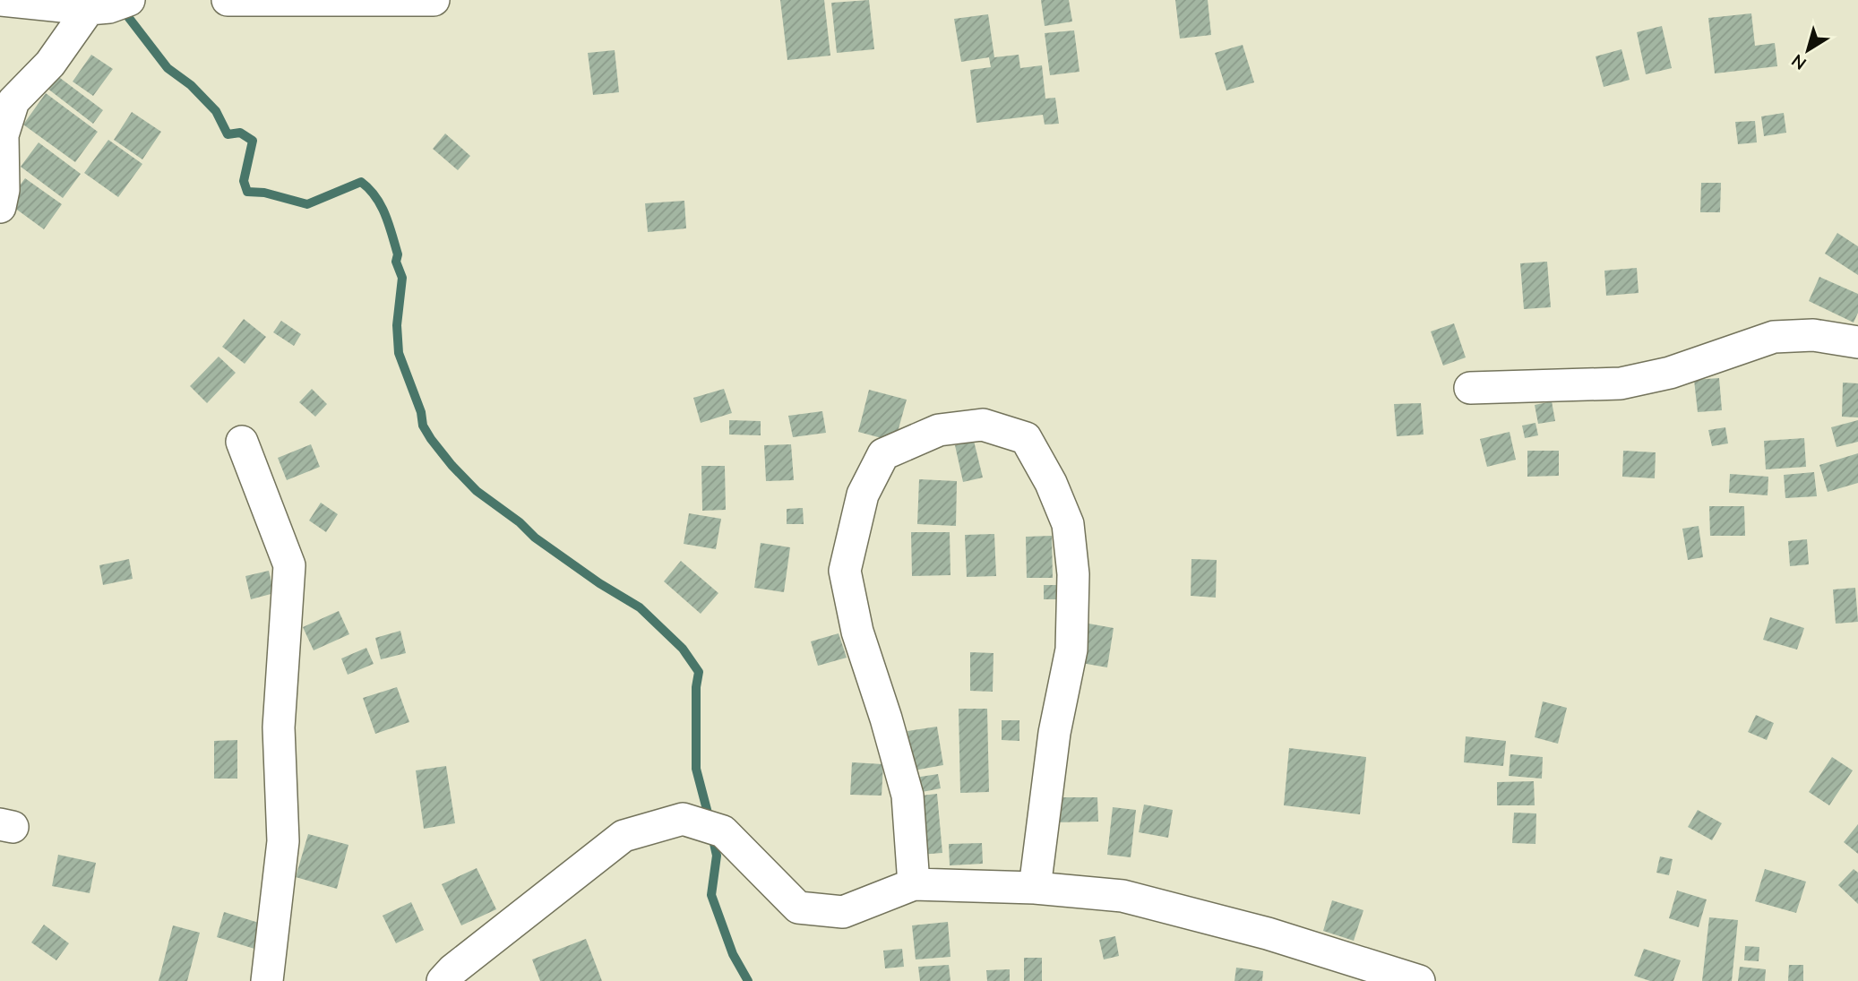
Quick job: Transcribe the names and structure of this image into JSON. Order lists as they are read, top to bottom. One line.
{"north":"bottom left"}
